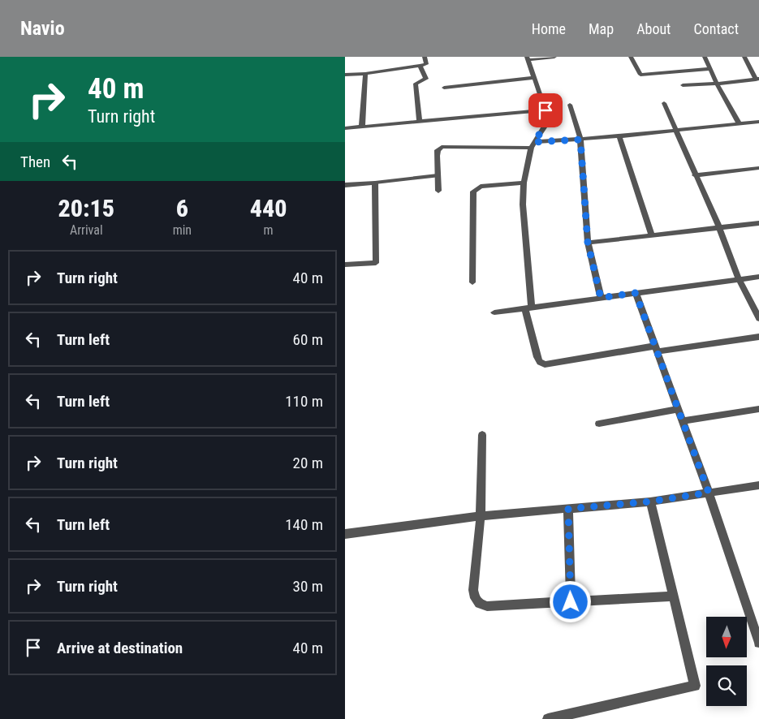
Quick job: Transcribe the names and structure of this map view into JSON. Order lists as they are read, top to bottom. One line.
{"north":"bottom","page":{"header":"Navio","nav":["Home","Map","About","Contact"],"turn":["40 m","Turn right"],"then":"Then","eta":["20:15","Arrival","6","min","440","m"],"list":[{"name":"Turn right","value":"40 m"},{"name":"Turn left","value":"60 m"},{"name":"Turn left","value":"110 m"},{"name":"Turn right","value":"20 m"},{"name":"Turn left","value":"140 m"},{"name":"Turn right","value":"30 m"},{"name":"Arrive at destination","value":"40 m"}]}}
